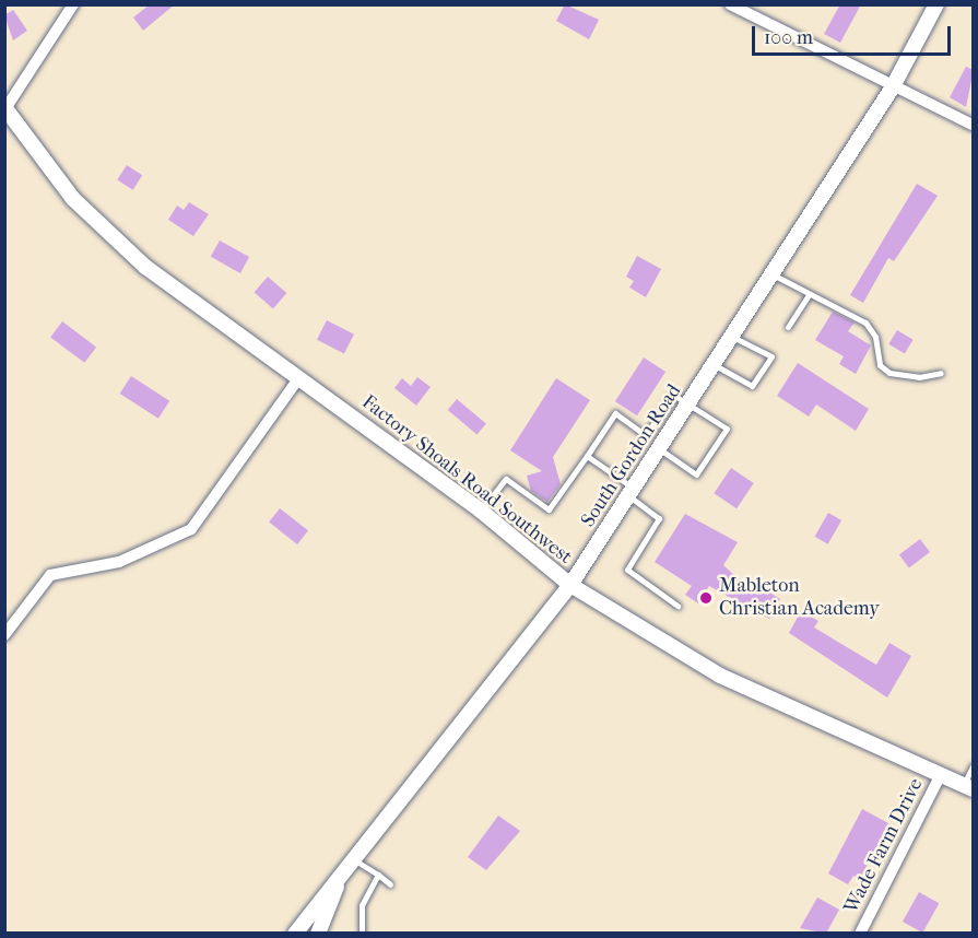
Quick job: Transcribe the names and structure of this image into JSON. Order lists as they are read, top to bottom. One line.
{"streets":{"street":["South Gordon Road","Factory Shoals Road Southwest","Wade Farm Drive"]},"crossings":[["South Gordon Road","Factory Shoals Road Southwest"],["Factory Shoals Road Southwest","Wade Farm Drive"]],"places":["Mableton Christian Academy"],"scale_bar":"100 m"}
